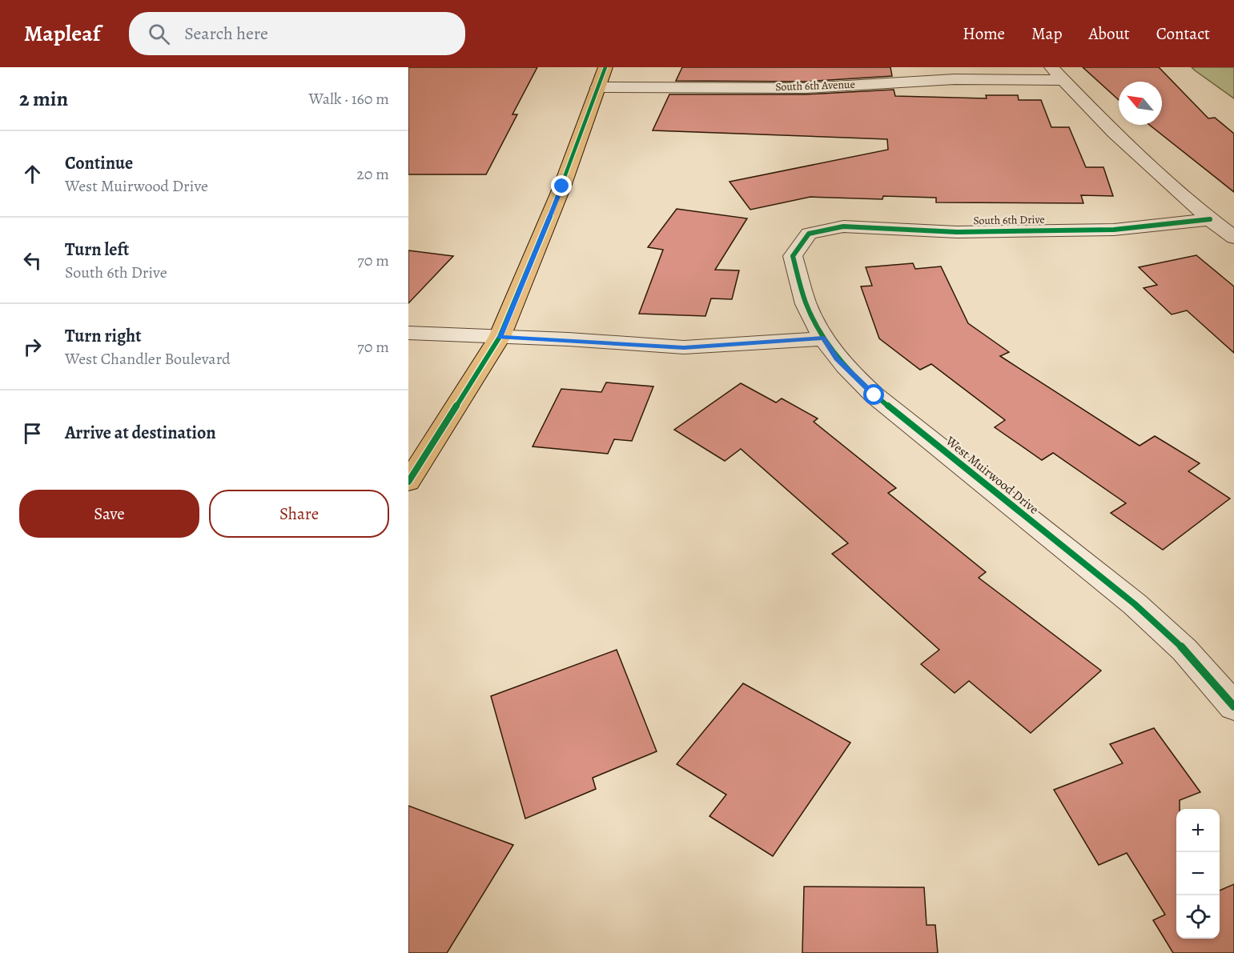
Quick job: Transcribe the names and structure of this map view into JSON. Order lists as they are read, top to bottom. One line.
{"streets":{"street":["South 6th Avenue","South 6th Drive","West Muirwood Drive"]},"crossings":[["South 6th Drive","West Muirwood Drive"]],"north":"top left","page":{"header":"Mapleaf","search":"Search here","nav":["Home","Map","About","Contact"],"heading":["2 min","Walk · 160 m"],"list":[["Continue","West Muirwood Drive","20 m"],["Turn left","South 6th Drive","70 m"],["Turn right","West Chandler Boulevard","70 m"],"Arrive at destination"],"buttons":["Save","Share"],"map_buttons":["+","−"]}}
